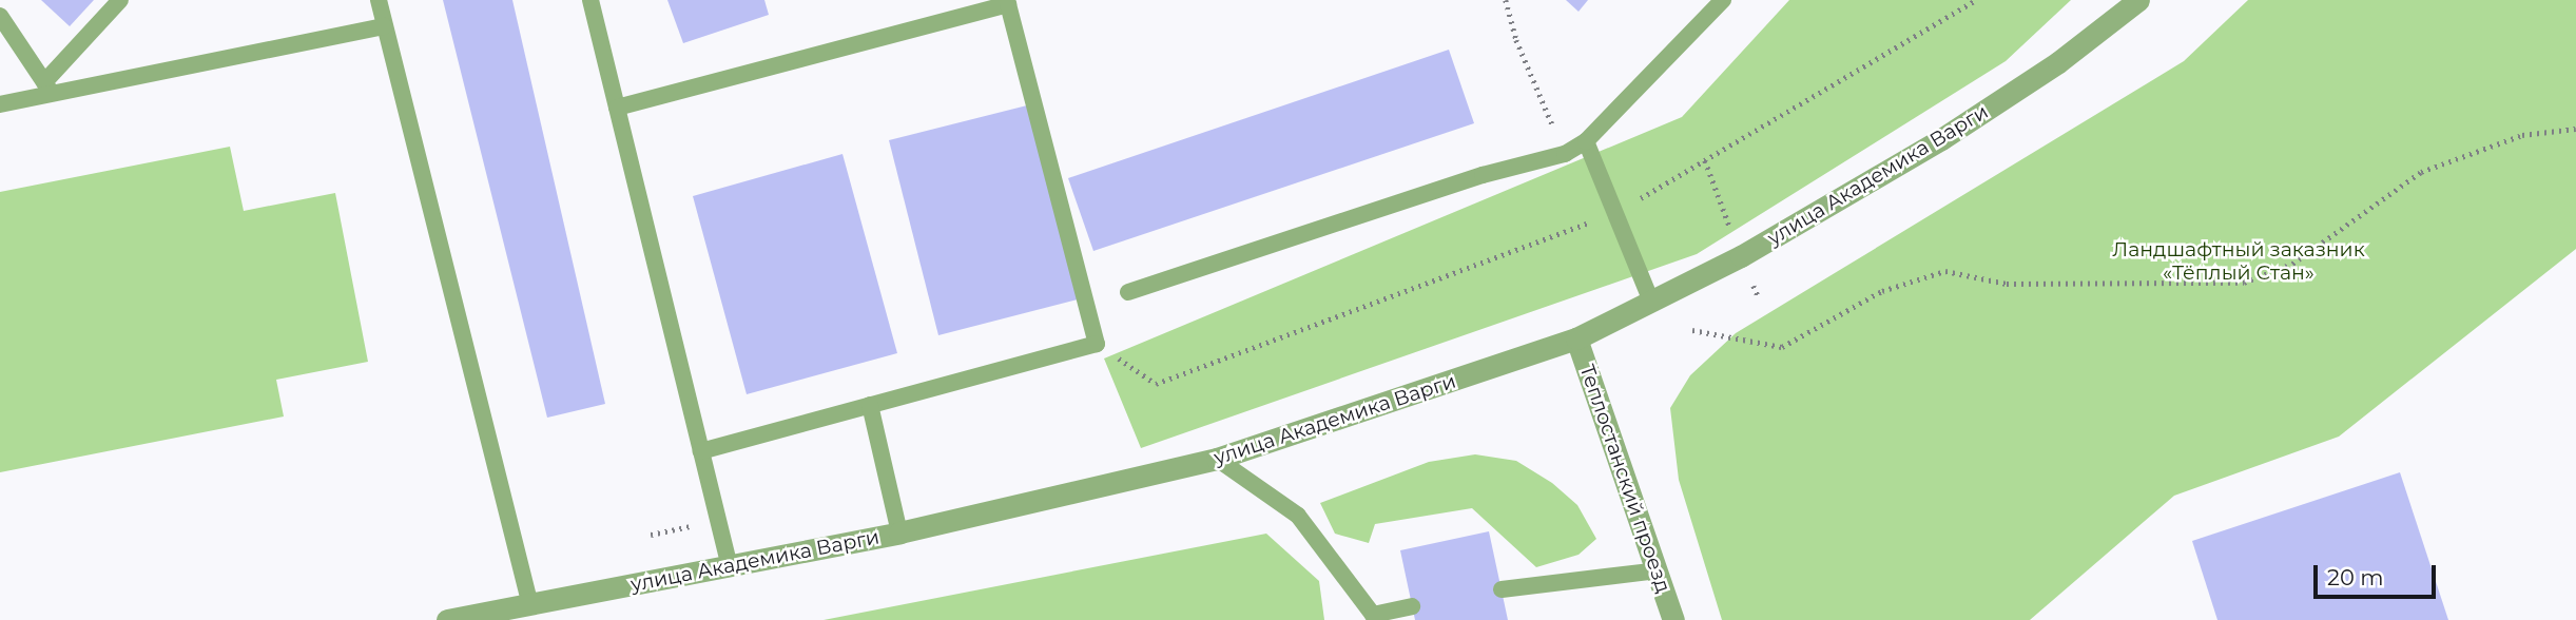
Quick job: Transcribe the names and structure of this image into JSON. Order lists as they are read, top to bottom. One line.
{"streets":{"street":["улица Академика Варги","Теплостанский проезд"]},"crossings":[["улица Академика Варги","Теплостанский проезд"]],"parks":["Ландшафтный заказник «Тёплый Стан»"],"scale_bar":"20 m"}
